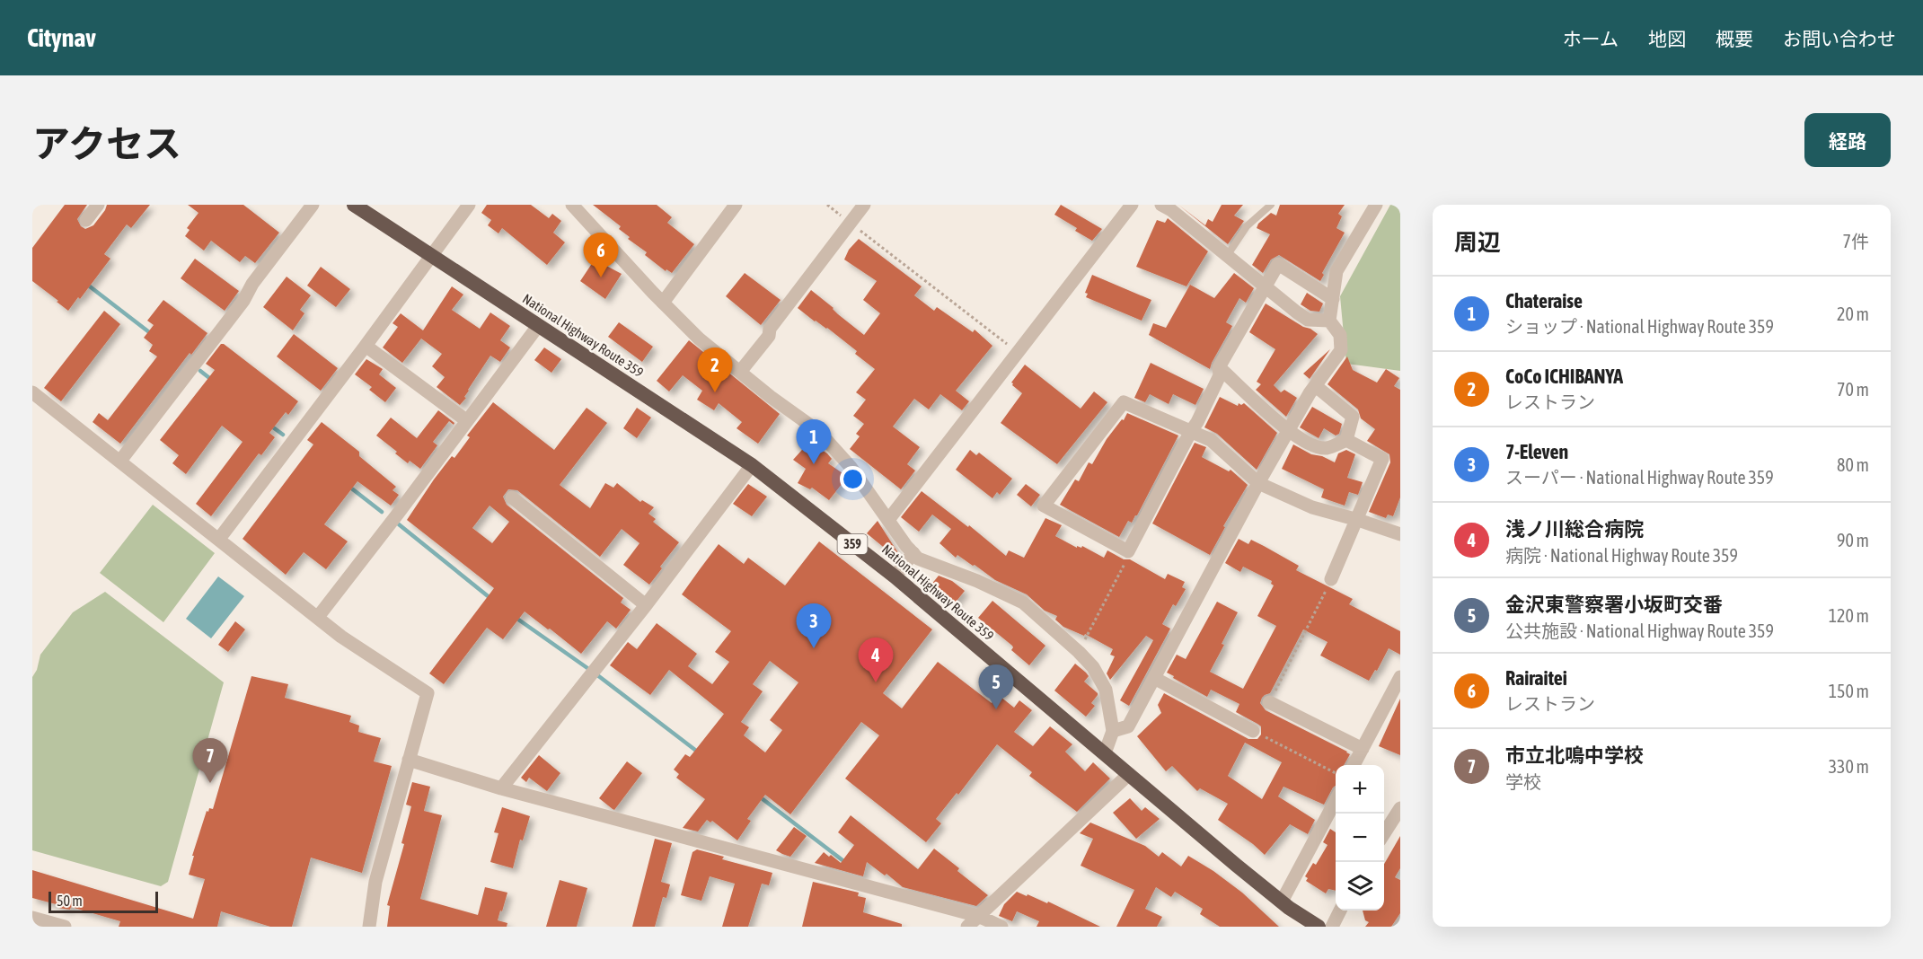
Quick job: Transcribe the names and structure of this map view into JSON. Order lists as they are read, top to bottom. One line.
{"streets":{"highway":["National Highway Route 359","359"]},"scale_bar":"50 m","page":{"header":"Citynav","nav":["ホーム","地図","概要","お問い合わせ"],"title":"アクセス","buttons":"経路","heading":["周辺","7件"],"pins":["6","2","1","3","4","5","7"],"list":[{"mark":"1","name":"Chateraise","note":"ショップ · National Highway Route 359","value":"20 m"},{"mark":"2","name":"CoCo ICHIBANYA","note":"レストラン","value":"70 m"},{"mark":"3","name":"7-Eleven","note":"スーパー · National Highway Route 359","value":"80 m"},{"mark":"4","name":"浅ノ川総合病院","note":"病院 · National Highway Route 359","value":"90 m"},{"mark":"5","name":"金沢東警察署小坂町交番","note":"公共施設 · National Highway Route 359","value":"120 m"},{"mark":"6","name":"Rairaitei","note":"レストラン","value":"150 m"},{"mark":"7","name":"市立北鳴中学校","note":"学校","value":"330 m"}],"map_buttons":["+","−"],"scale":"50 m"}}
